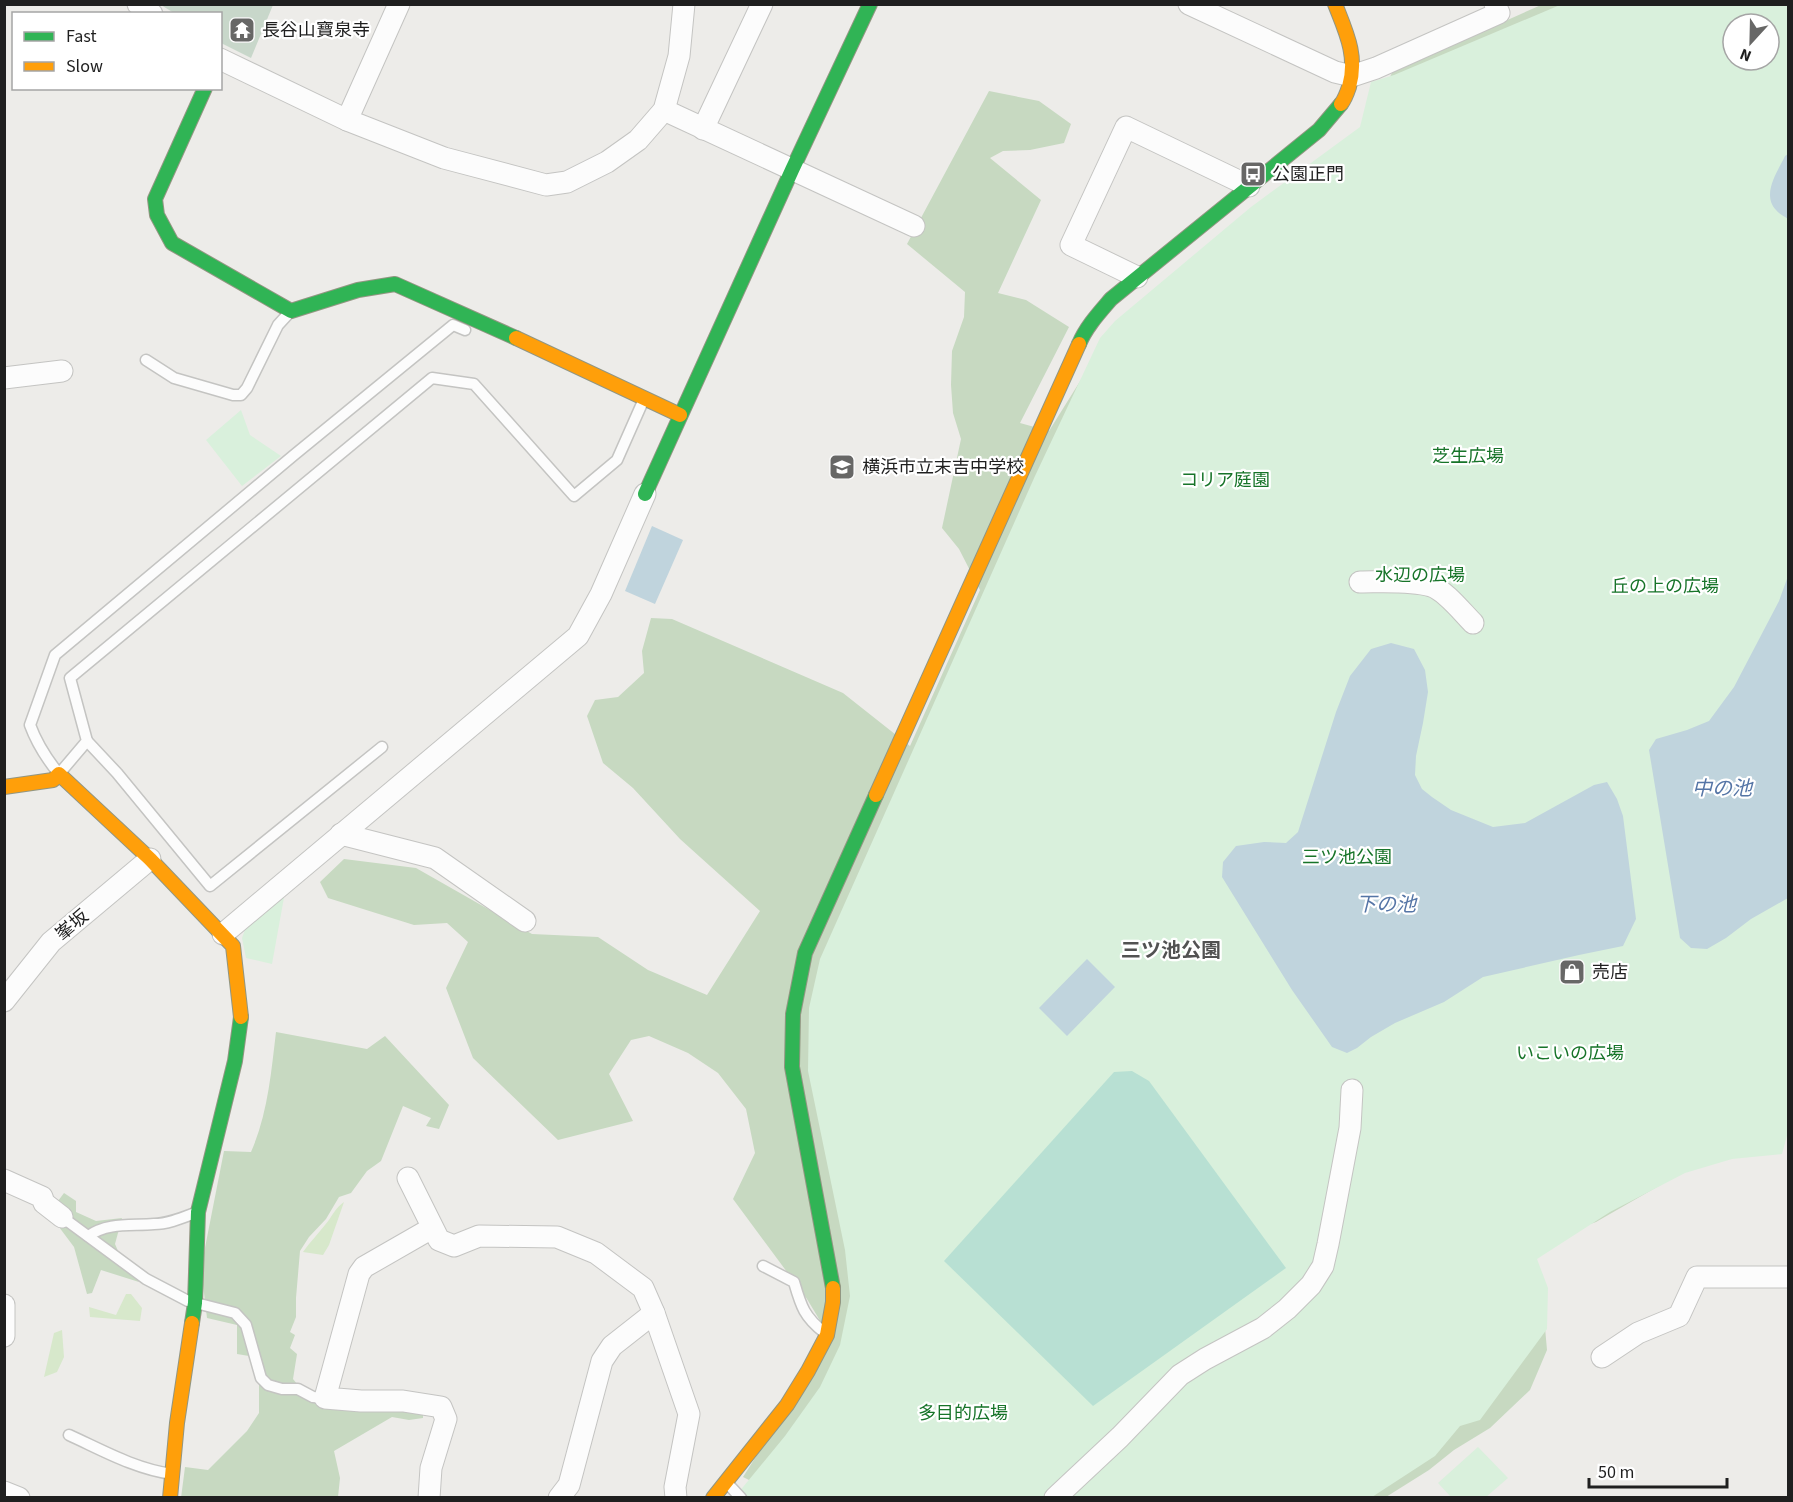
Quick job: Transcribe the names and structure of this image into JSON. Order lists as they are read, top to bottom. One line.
{"streets":{"street":["峯坂"]},"districts":["三ツ池公園"],"water":["中の池","下の池"],"parks":["芝生広場","コリア庭園","水辺の広場","丘の上の広場","三ツ池公園","いこいの広場","多目的広場"],"places":{"temple":["長谷山寶泉寺"],"bus stop":["公園正門"],"school or university":["横浜市立末吉中学校"],"shop":["売店"]},"legend":["Fast","Slow"],"scale_bar":"50 m","north":"bottom"}
